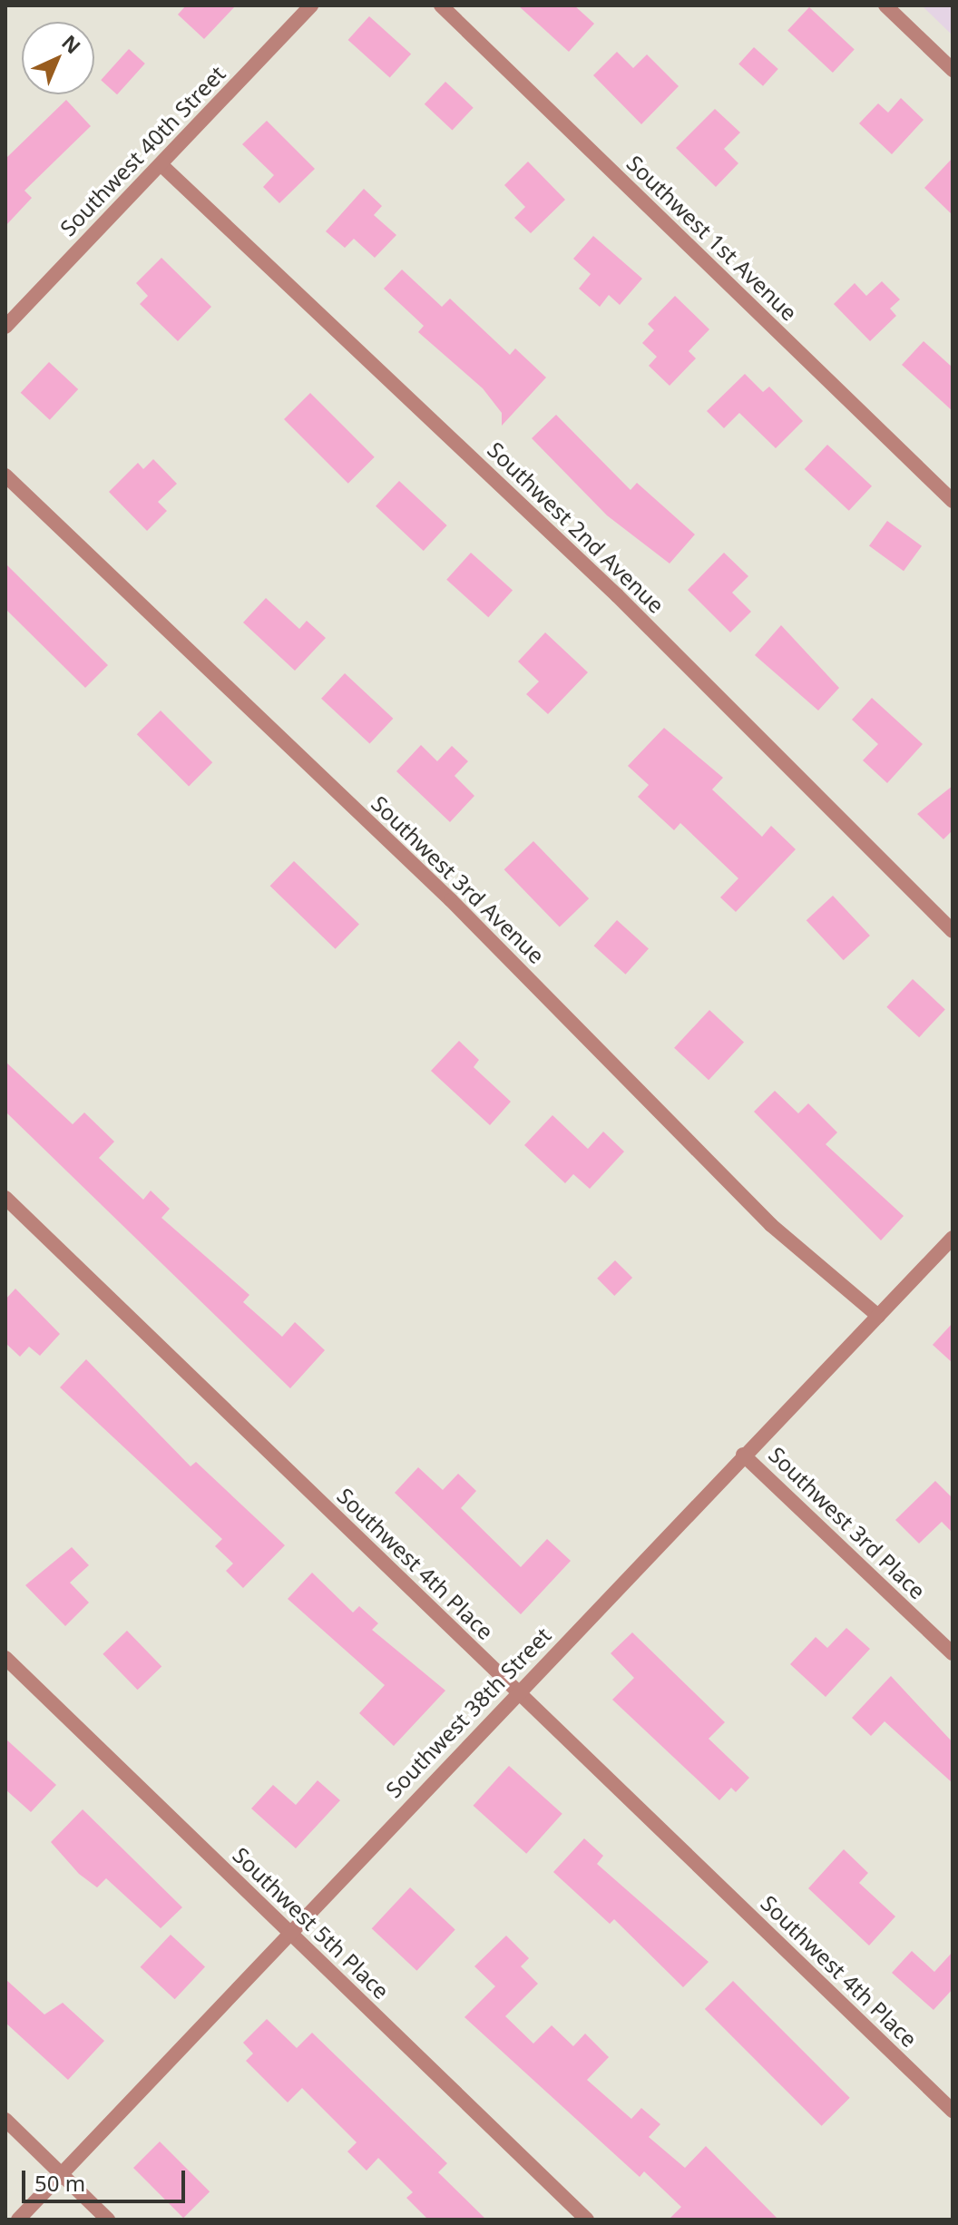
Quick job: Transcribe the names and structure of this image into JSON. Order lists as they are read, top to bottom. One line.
{"streets":{"street":["Southwest 40th Street","Southwest 1st Avenue","Southwest 2nd Avenue","Southwest 3rd Avenue","Southwest 3rd Place","Southwest 4th Place","Southwest 38th Street","Southwest 5th Place"]},"crossings":[["Southwest 40th Street","Southwest 2nd Avenue"],["Southwest 3rd Avenue","Southwest 38th Street"],["Southwest 3rd Place","Southwest 38th Street"],["Southwest 4th Place","Southwest 38th Street"],["Southwest 38th Street","Southwest 5th Place"]],"scale_bar":"50 m","north":"top right"}
